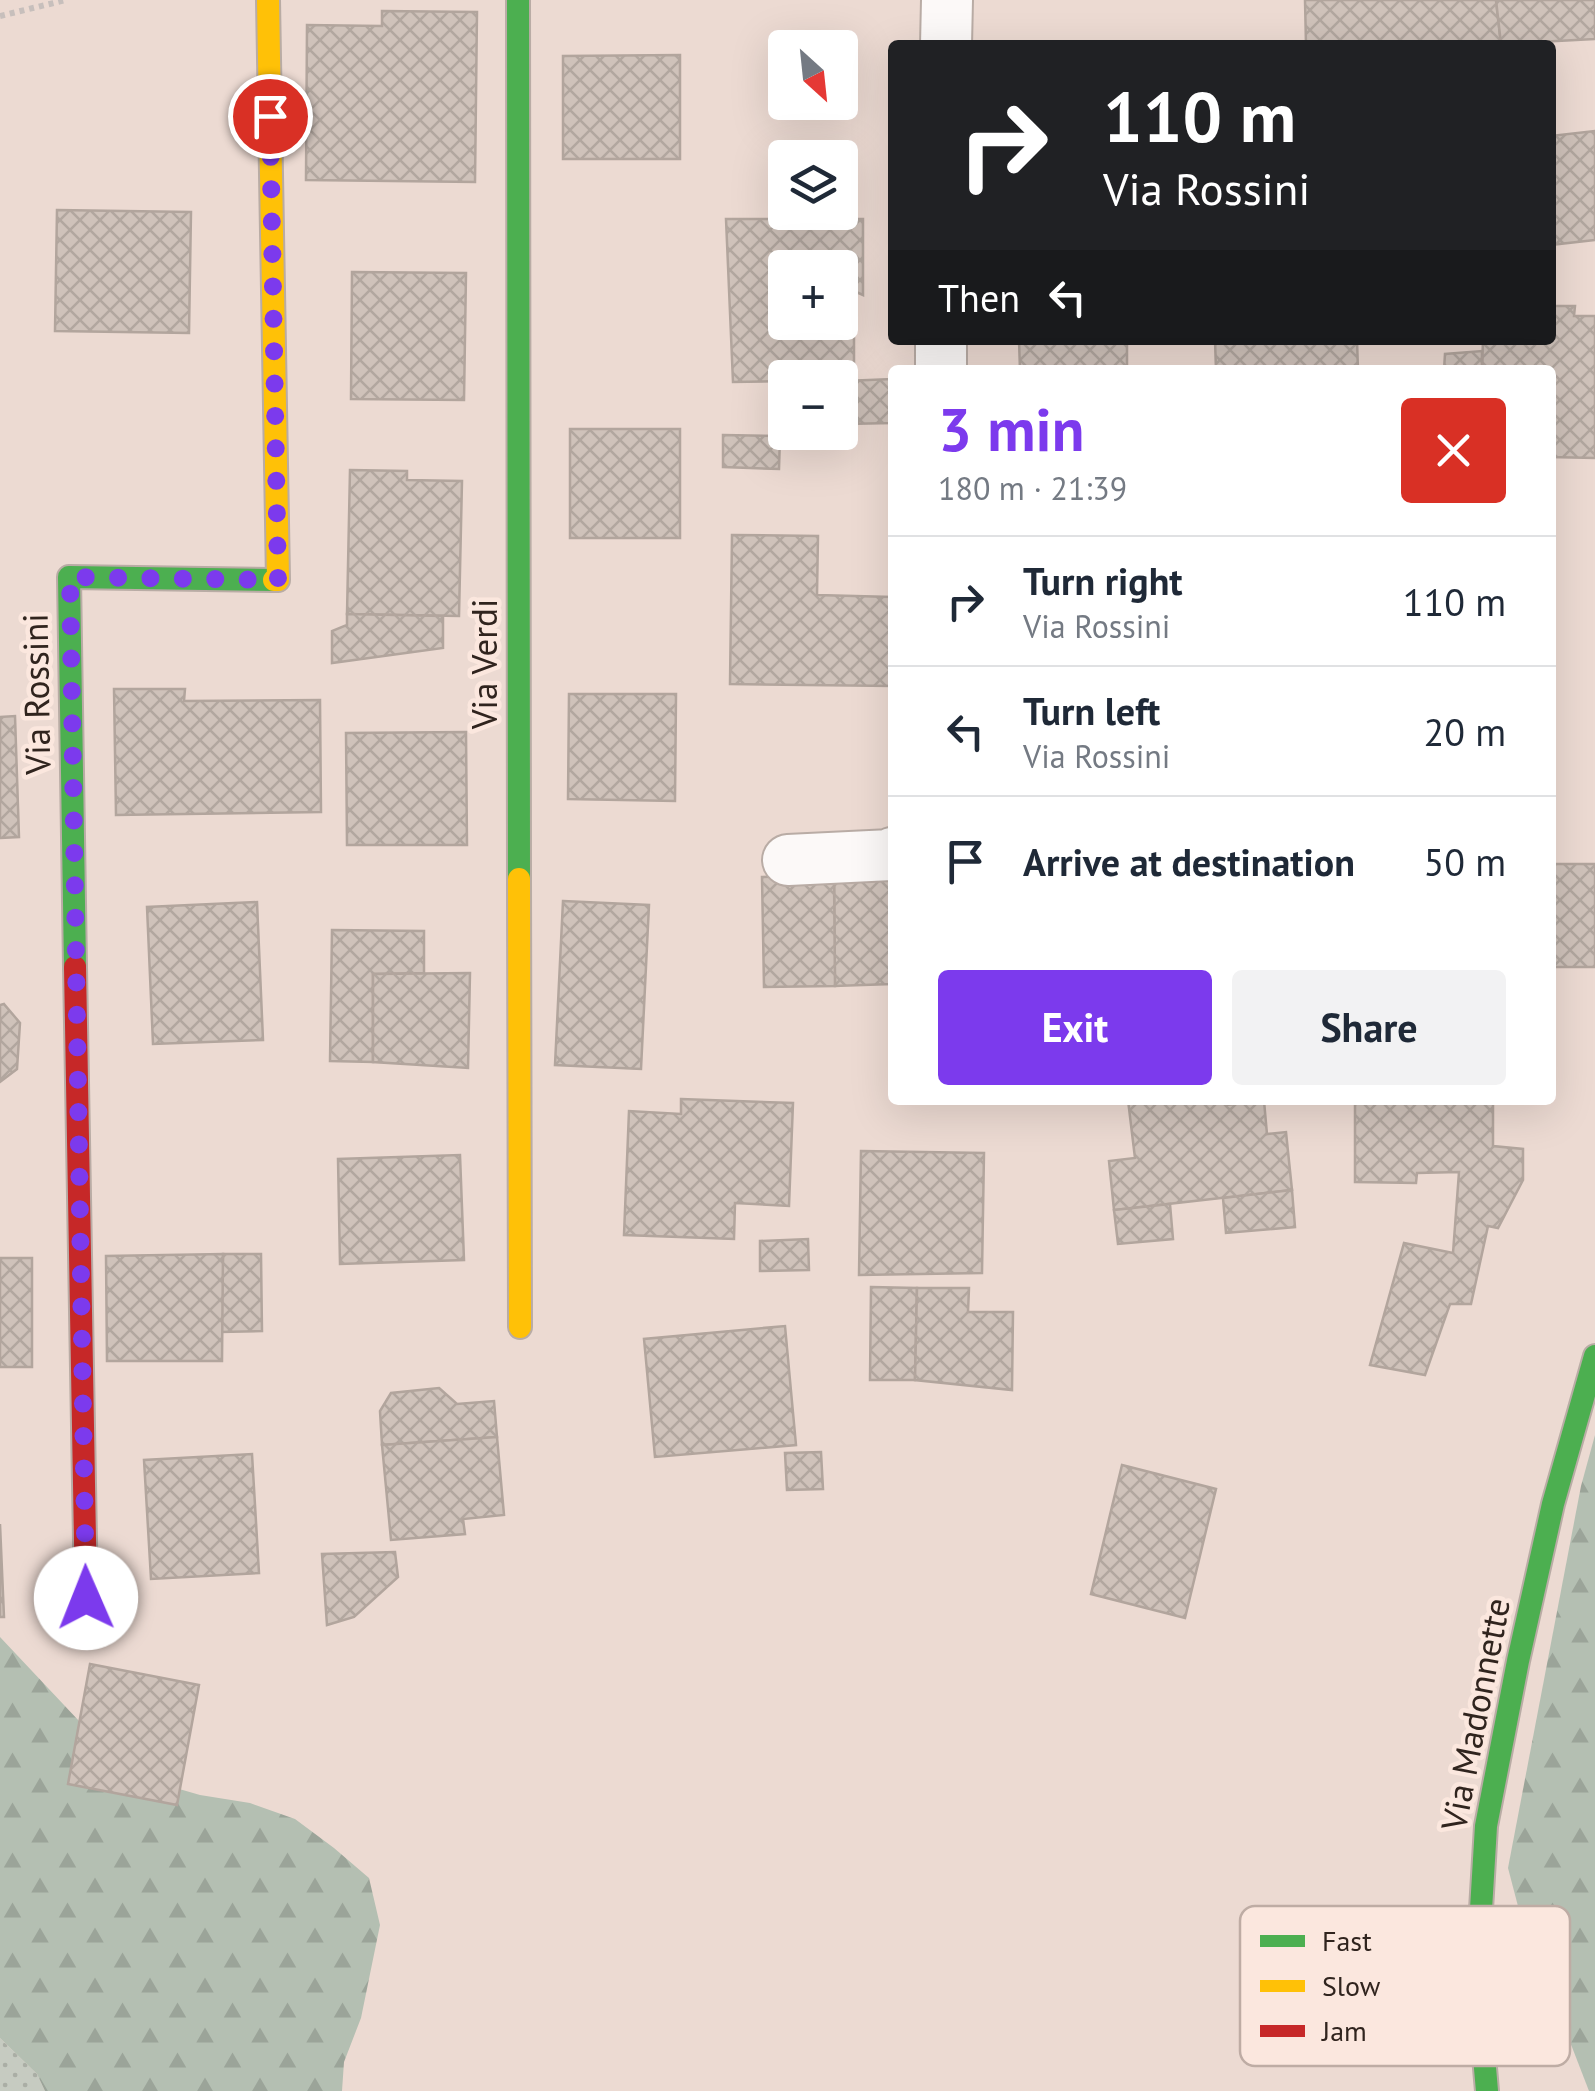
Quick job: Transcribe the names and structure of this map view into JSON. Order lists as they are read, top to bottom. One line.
{"streets":{"street":["Via Verdi","Via Rossini","Via Madonnette"]},"legend":["Fast","Slow","Jam"],"north":"bottom right","page":{"map_buttons":["+","−"],"turn":["110 m","Via Rossini"],"then":"Then","heading":["3 min","180 m · 21:39"],"list":[{"name":"Turn right","note":"Via Rossini","value":"110 m"},{"name":"Turn left","note":"Via Rossini","value":"20 m"},{"name":"Arrive at destination","value":"50 m"}],"buttons":["Exit","Share"]}}
